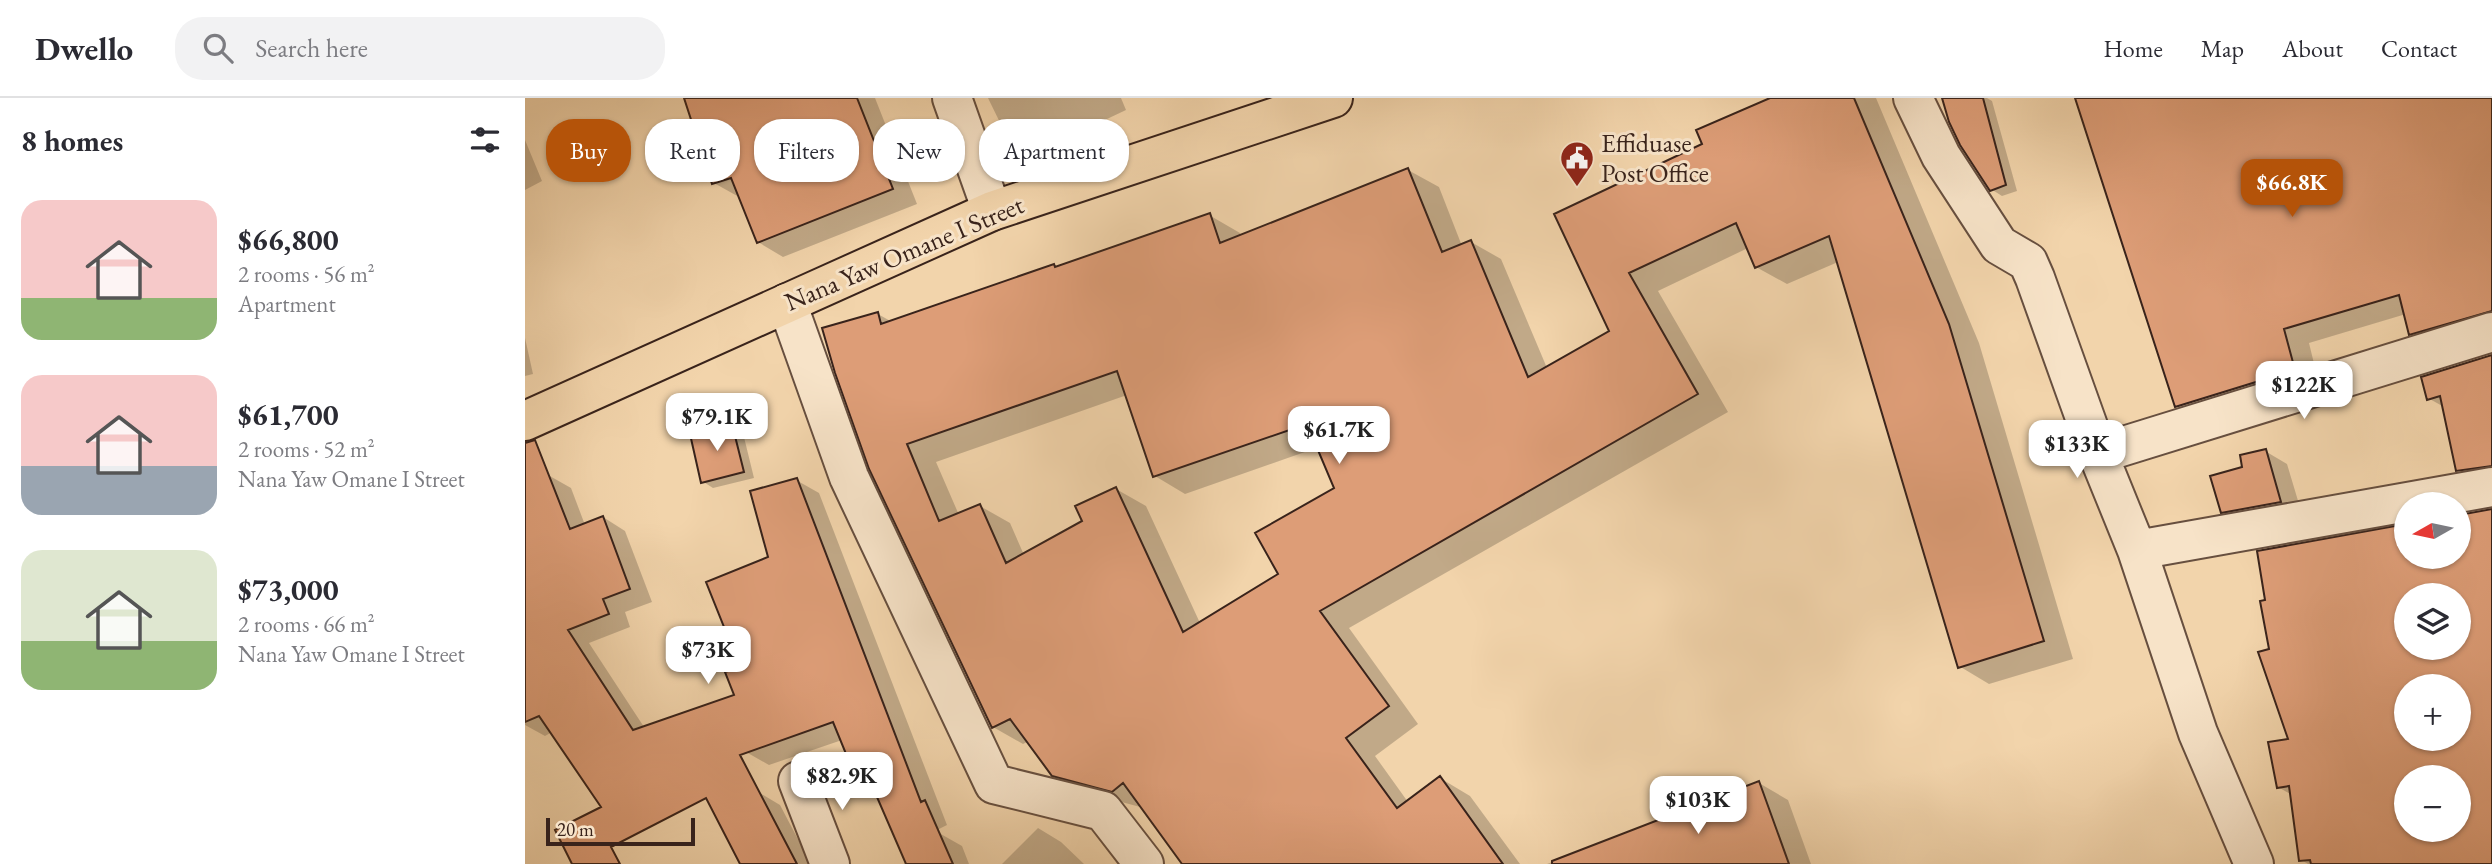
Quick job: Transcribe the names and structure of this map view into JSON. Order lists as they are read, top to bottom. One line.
{"streets":{"main road":["Nana Yaw Omane I Street"]},"places":{"public building":["Effiduase Post Office"]},"scale_bar":"20 m","north":"left","page":{"header":"Dwello","search":"Search here","nav":["Home","Map","About","Contact"],"heading":"8 homes","chip":["Buy","Rent","Filters","New","Apartment"],"price":["$66.8K","$122K","$79.1K","$61.7K","$133K","$73K","$82.9K","$103K"],"list":[{"name":"$66,800","note":"2 rooms · 56 m² · Apartment"},{"name":"$61,700","note":"2 rooms · 52 m² · Nana Yaw Omane I Street"},{"name":"$73,000","note":"2 rooms · 66 m² · Nana Yaw Omane I Street"}],"map_buttons":["+","−"],"scale":"20 m"}}
